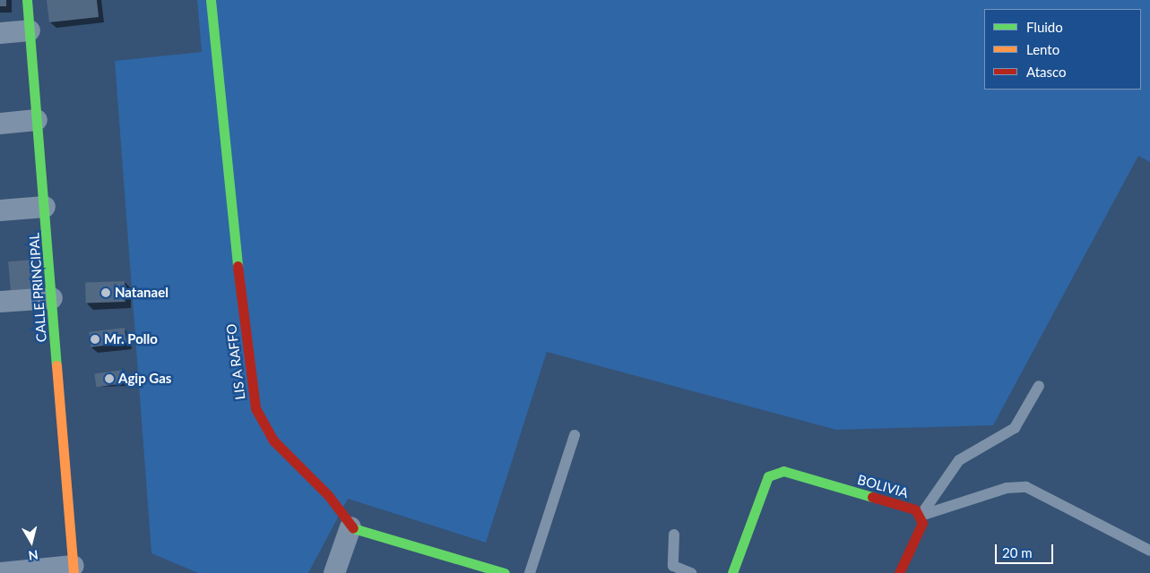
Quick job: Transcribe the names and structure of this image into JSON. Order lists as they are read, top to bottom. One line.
{"streets":{"street":["CALLE PRINCIPAL","LIS A RAFFO","BOLIVIA"]},"places":["Natanael","Mr. Pollo","Agip Gas"],"legend":["Fluido","Lento","Atasco"],"scale_bar":"20 m","north":"bottom"}
